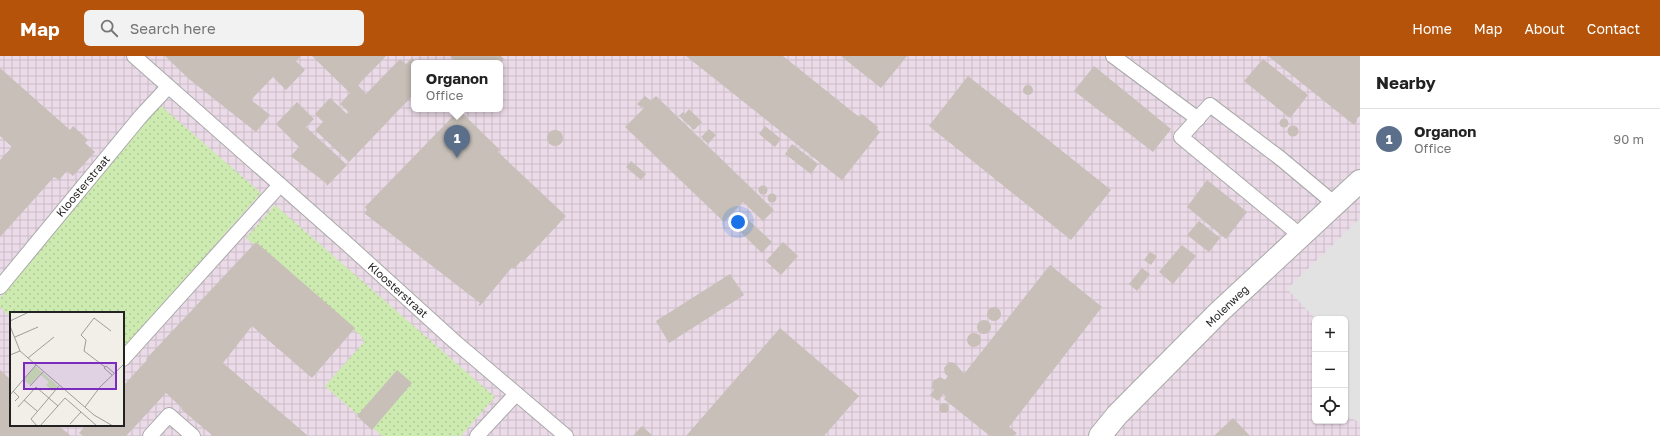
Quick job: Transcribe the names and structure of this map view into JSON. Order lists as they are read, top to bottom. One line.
{"streets":{"street":["Molenweg"],"lane":["Kloosterstraat"]},"page":{"header":"Map","search":"Search here","nav":["Home","Map","About","Contact"],"heading":"Nearby","popup":["Organon","Office"],"list":[{"mark":"1","name":"Organon","note":"Office","value":"90 m"}],"pins":"1","map_buttons":["+","−"]}}
